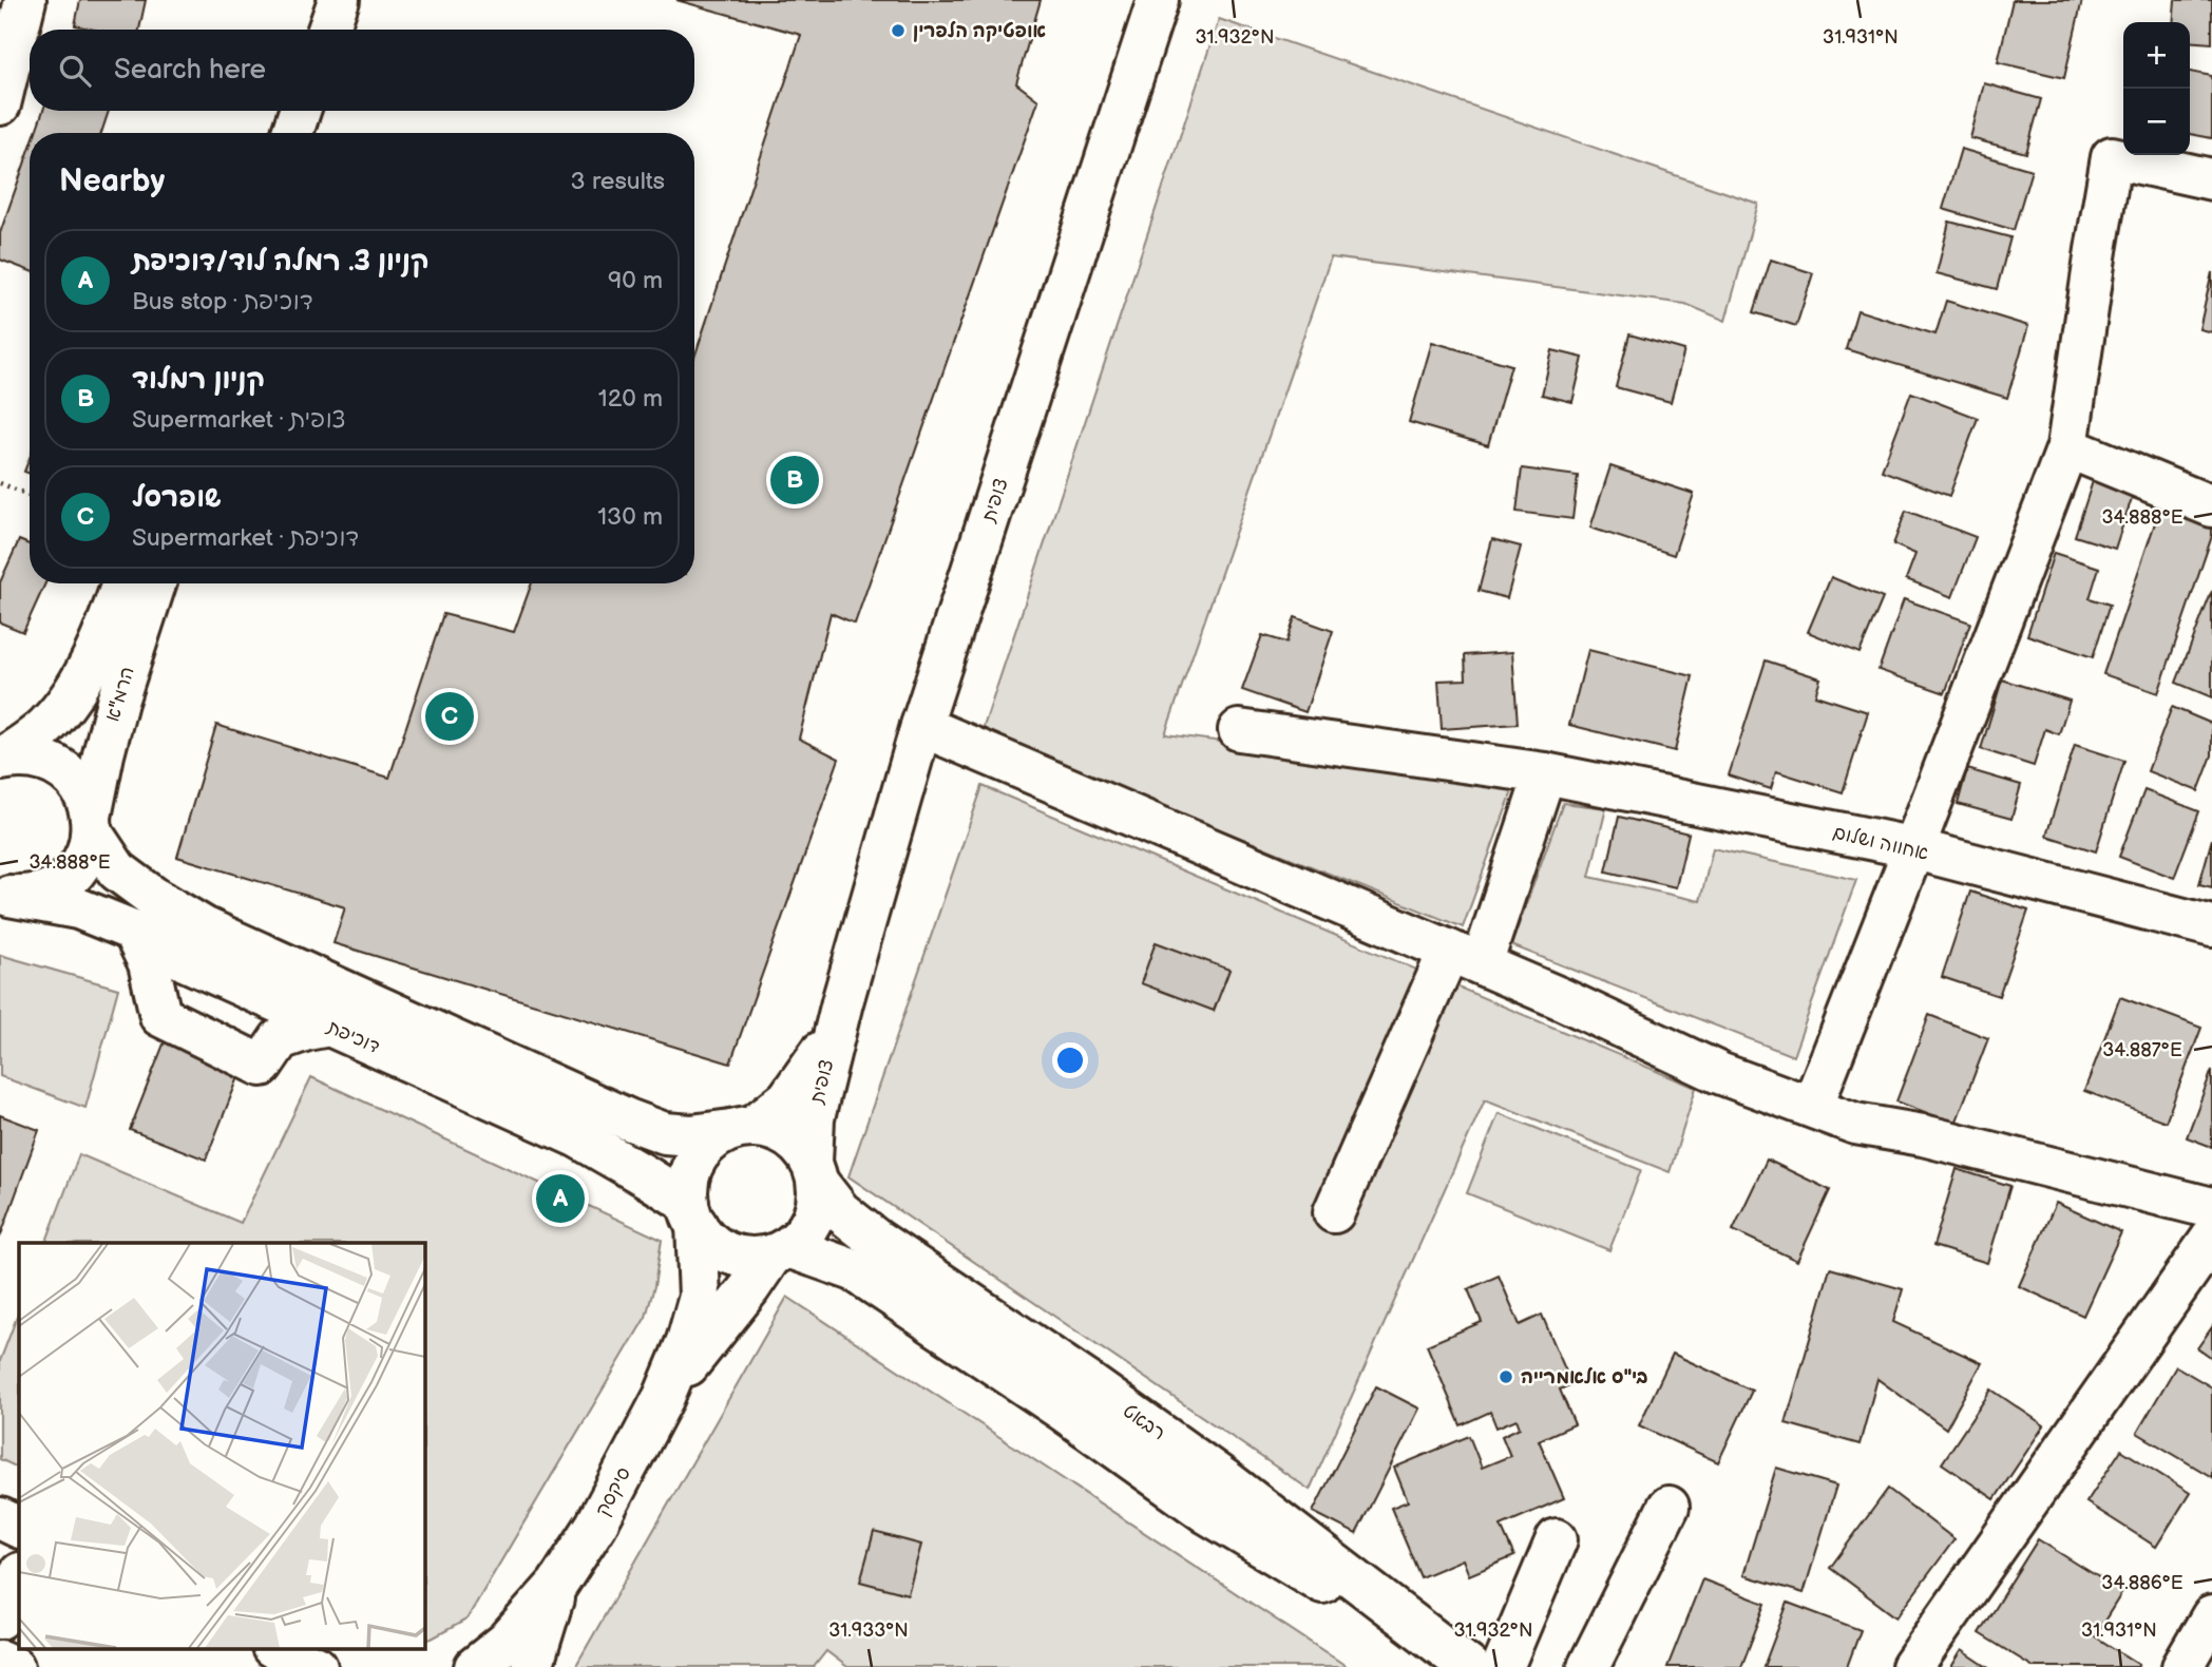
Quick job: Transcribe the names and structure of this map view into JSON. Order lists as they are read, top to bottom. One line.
{"streets":{"street":["צופית","הרמ\"א","אחווה ושלום","דוכיפת","רבאט","סיקסק"]},"crossings":[["צופית","דוכיפת"],["צופית","רבאט"],["צופית","סיקסק"],["הרמ\"א","דוכיפת"],["דוכיפת","רבאט"],["דוכיפת","סיקסק"],["רבאט","סיקסק"]],"places":["אופטיקה הלפרין","בי\"ס אלאמרייה"],"page":{"map_buttons":["+","−"],"search":"Search here","heading":["Nearby","3 results"],"list":[{"mark":"A","name":"קניון צ. רמלה לוד/דוכיפת","note":"Bus stop · דוכיפת","value":"90 m"},{"mark":"B","name":"קניון רמלוד","note":"Supermarket · צופית","value":"120 m"},{"mark":"C","name":"שופרסל","note":"Supermarket · דוכיפת","value":"130 m"}],"pins":["B","C","A"]},"coordinates":["31.932°N","31.931°N","34.888°E","34.887°E","34.886°E","31.933°N"]}
